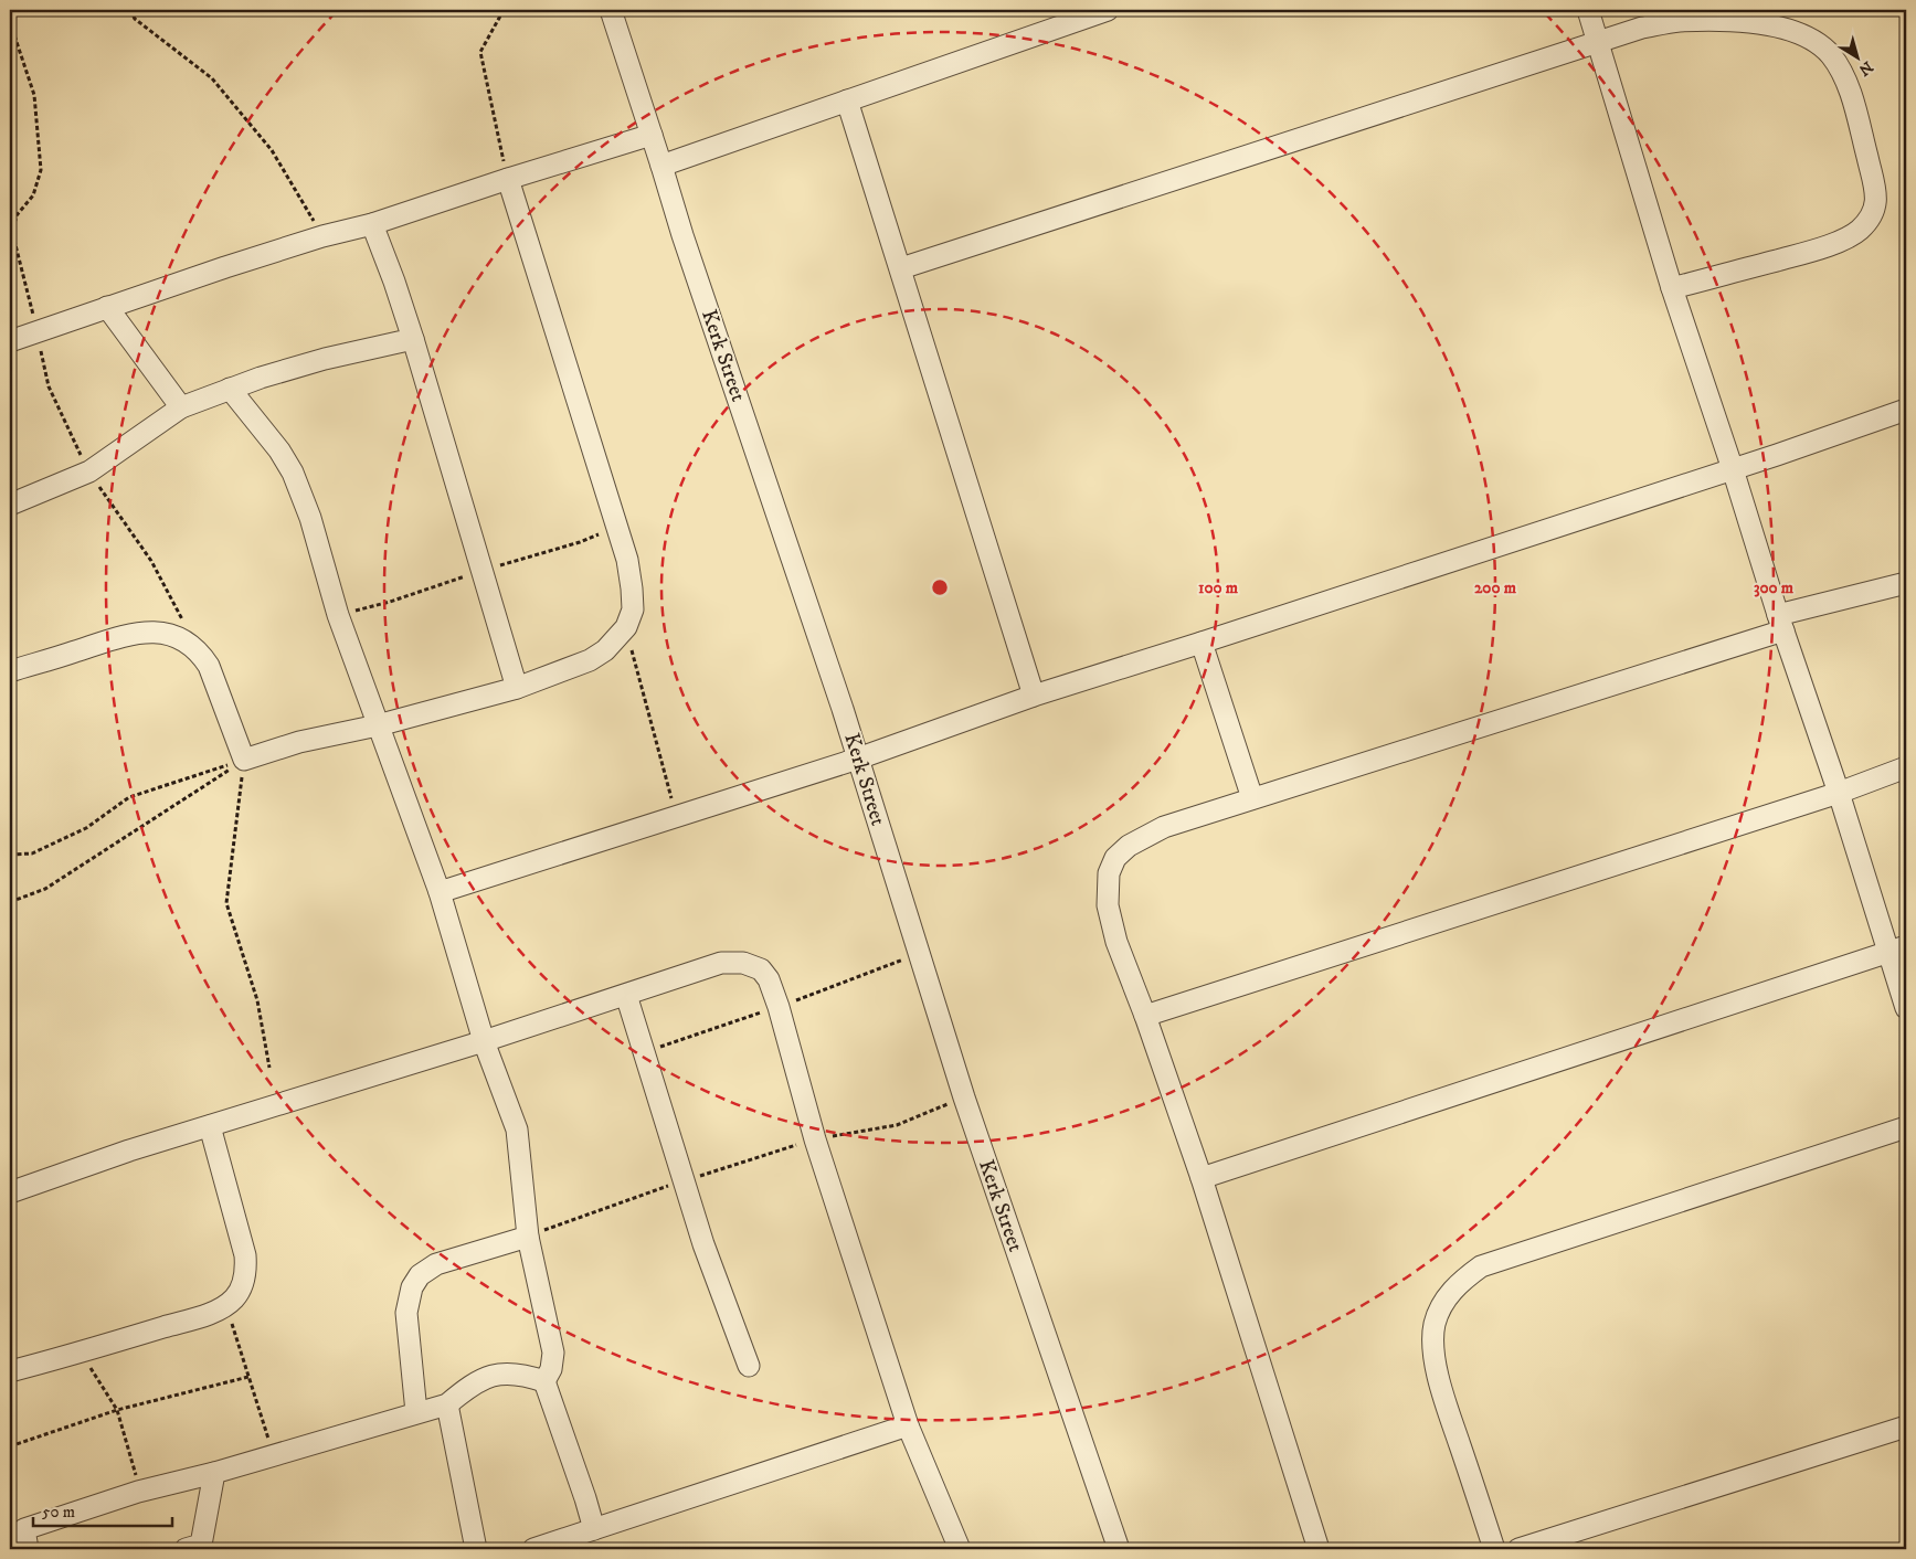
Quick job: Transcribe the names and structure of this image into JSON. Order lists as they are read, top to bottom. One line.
{"streets":{"street":["Kerk Street"]},"scale_bar":"50 m","north":"bottom right","rings":["100 m","200 m","300 m"]}
